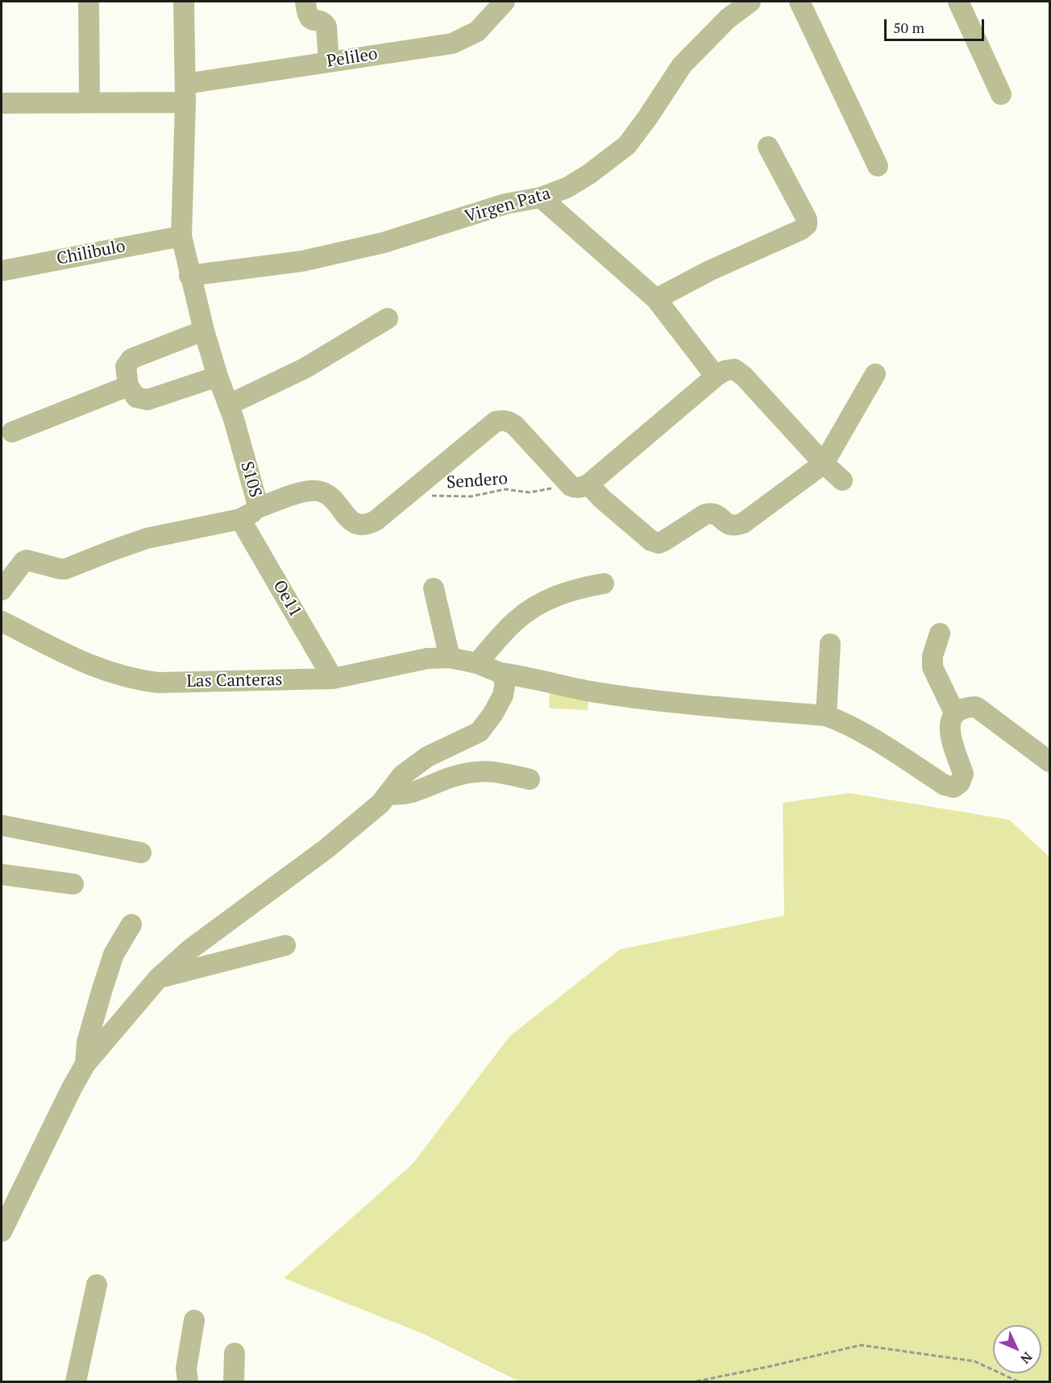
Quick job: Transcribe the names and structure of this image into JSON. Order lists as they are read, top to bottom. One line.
{"streets":{"street":["Pelileo","Virgen Pata","Chilibulo","S10S","Oe11","Las Canteras"],"path":["Sendero"]},"crossings":[["Pelileo","S10S"],["Virgen Pata","S10S"],["Chilibulo","S10S"],["S10S","Oe11"],["Oe11","Las Canteras"]],"scale_bar":"50 m","north":"bottom right"}
